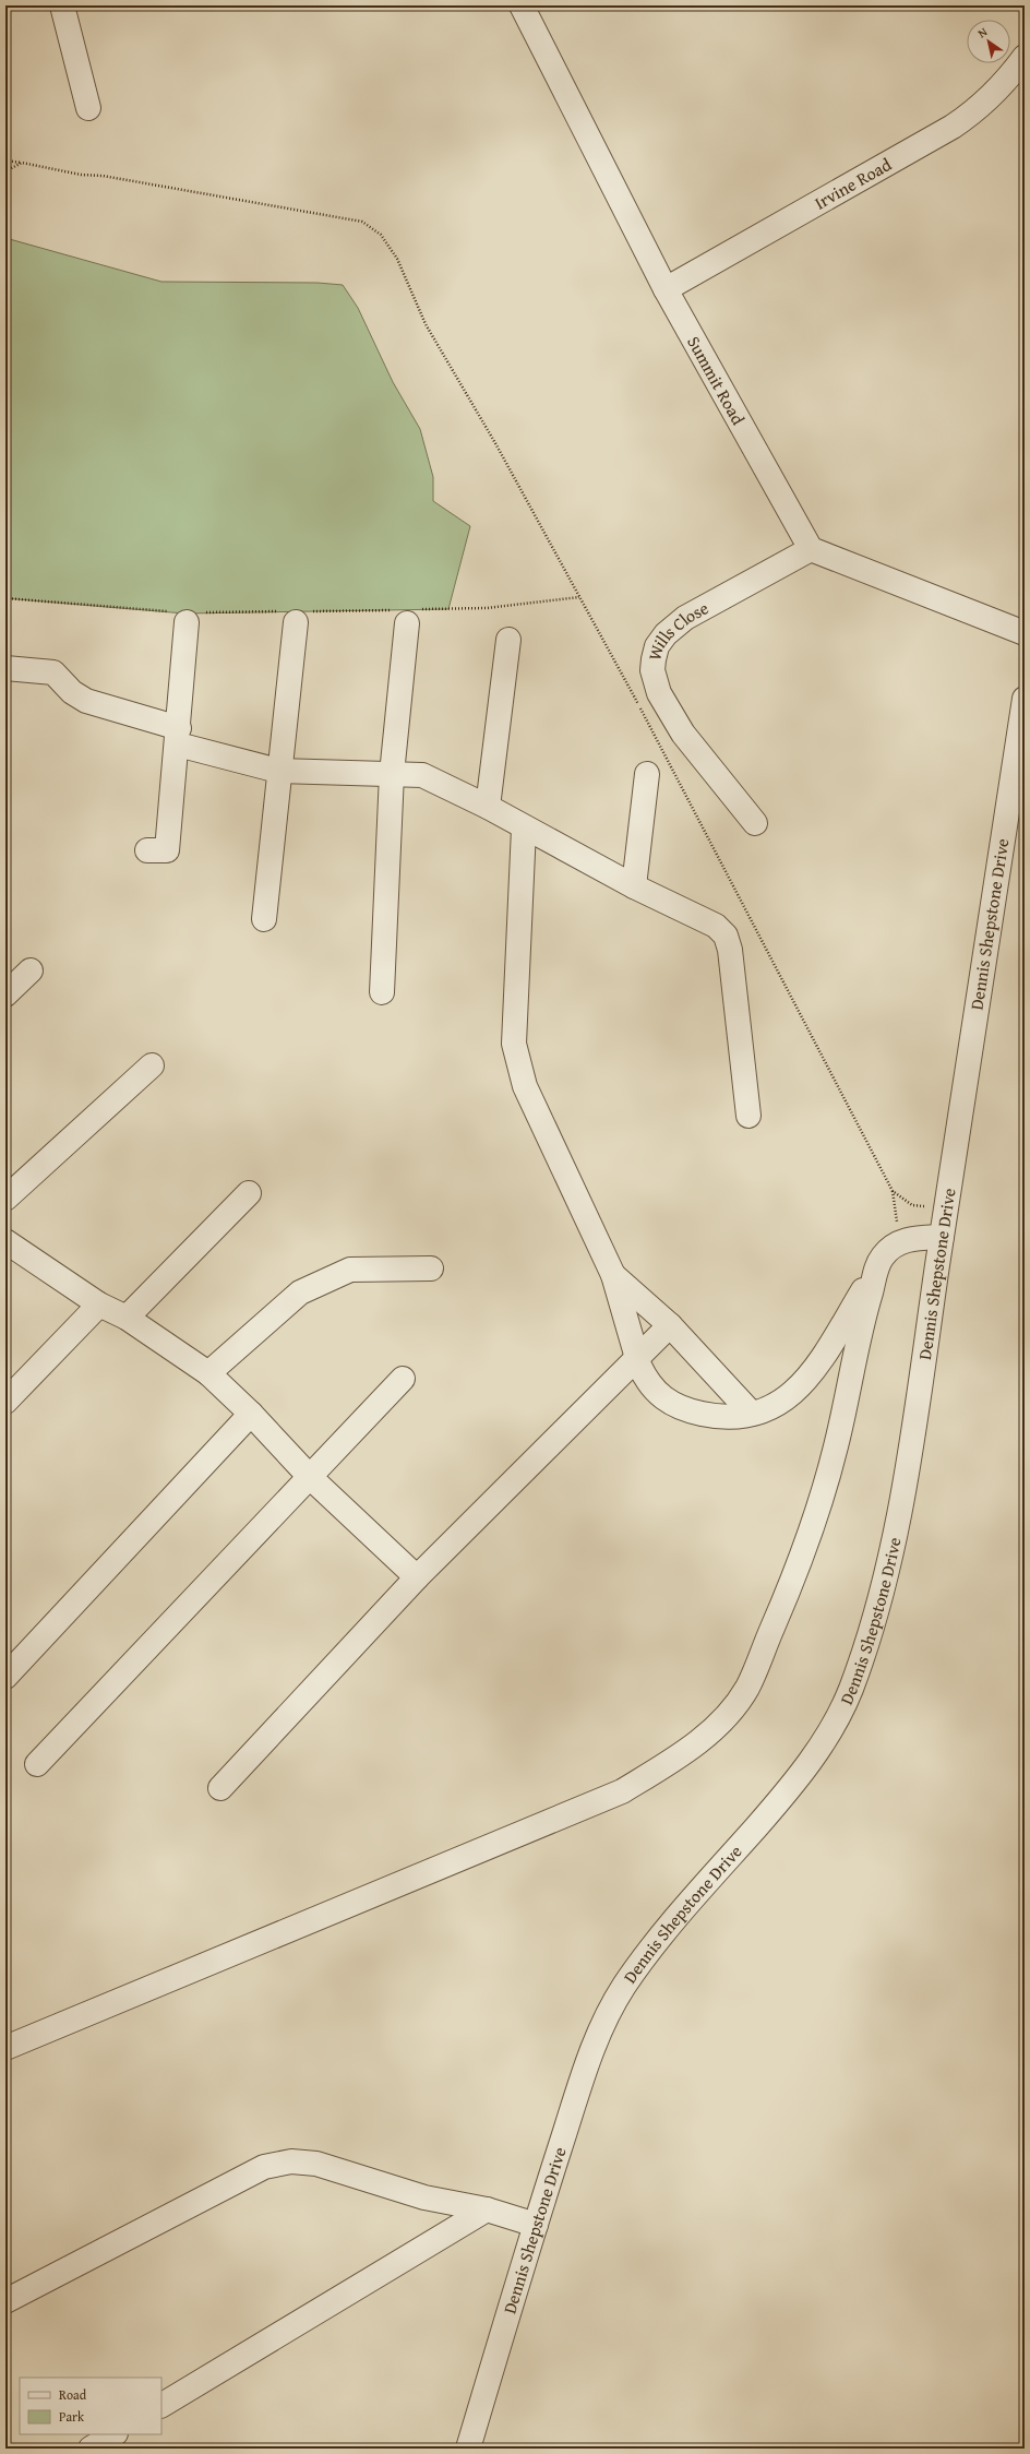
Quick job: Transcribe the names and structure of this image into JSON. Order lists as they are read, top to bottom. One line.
{"streets":{"street":["Irvine Road","Summit Road","Wills Close","Dennis Shepstone Drive"]},"crossings":[["Irvine Road","Summit Road"],["Summit Road","Wills Close"]],"legend":["Road","Park"],"north":"top left"}
